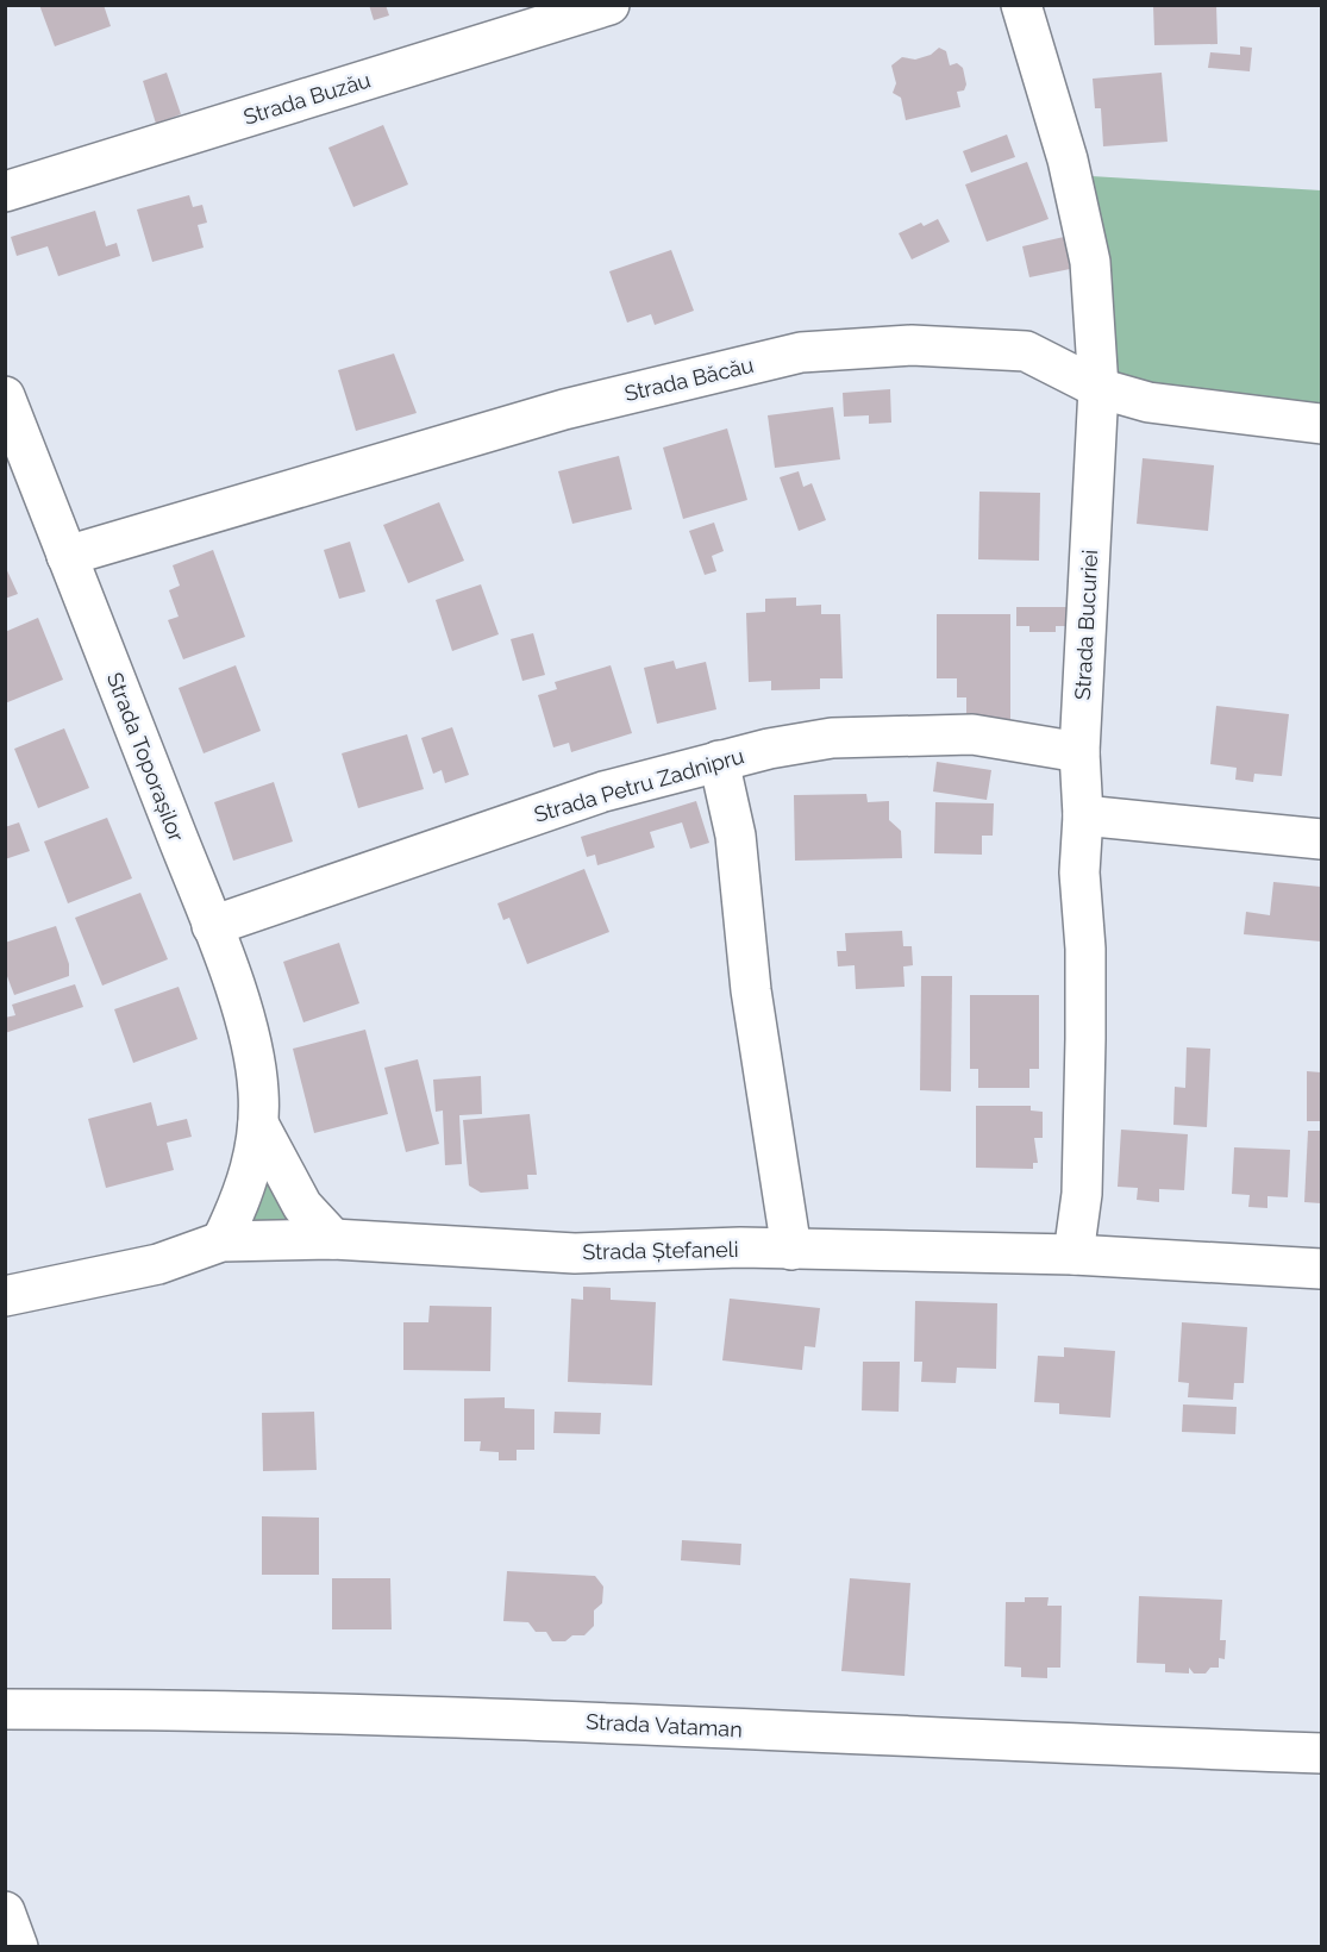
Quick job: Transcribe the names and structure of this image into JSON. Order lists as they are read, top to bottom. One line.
{"streets":{"street":["Strada Buzău","Strada Băcău","Strada Bucuriei","Strada Toporașilor","Strada Petru Zadnipru","Strada Ștefaneli","Strada Vataman"]},"crossings":[["Strada Băcău","Strada Bucuriei"],["Strada Băcău","Strada Toporașilor"],["Strada Bucuriei","Strada Petru Zadnipru"],["Strada Bucuriei","Strada Ștefaneli"],["Strada Toporașilor","Strada Petru Zadnipru"],["Strada Toporașilor","Strada Ștefaneli"]]}
